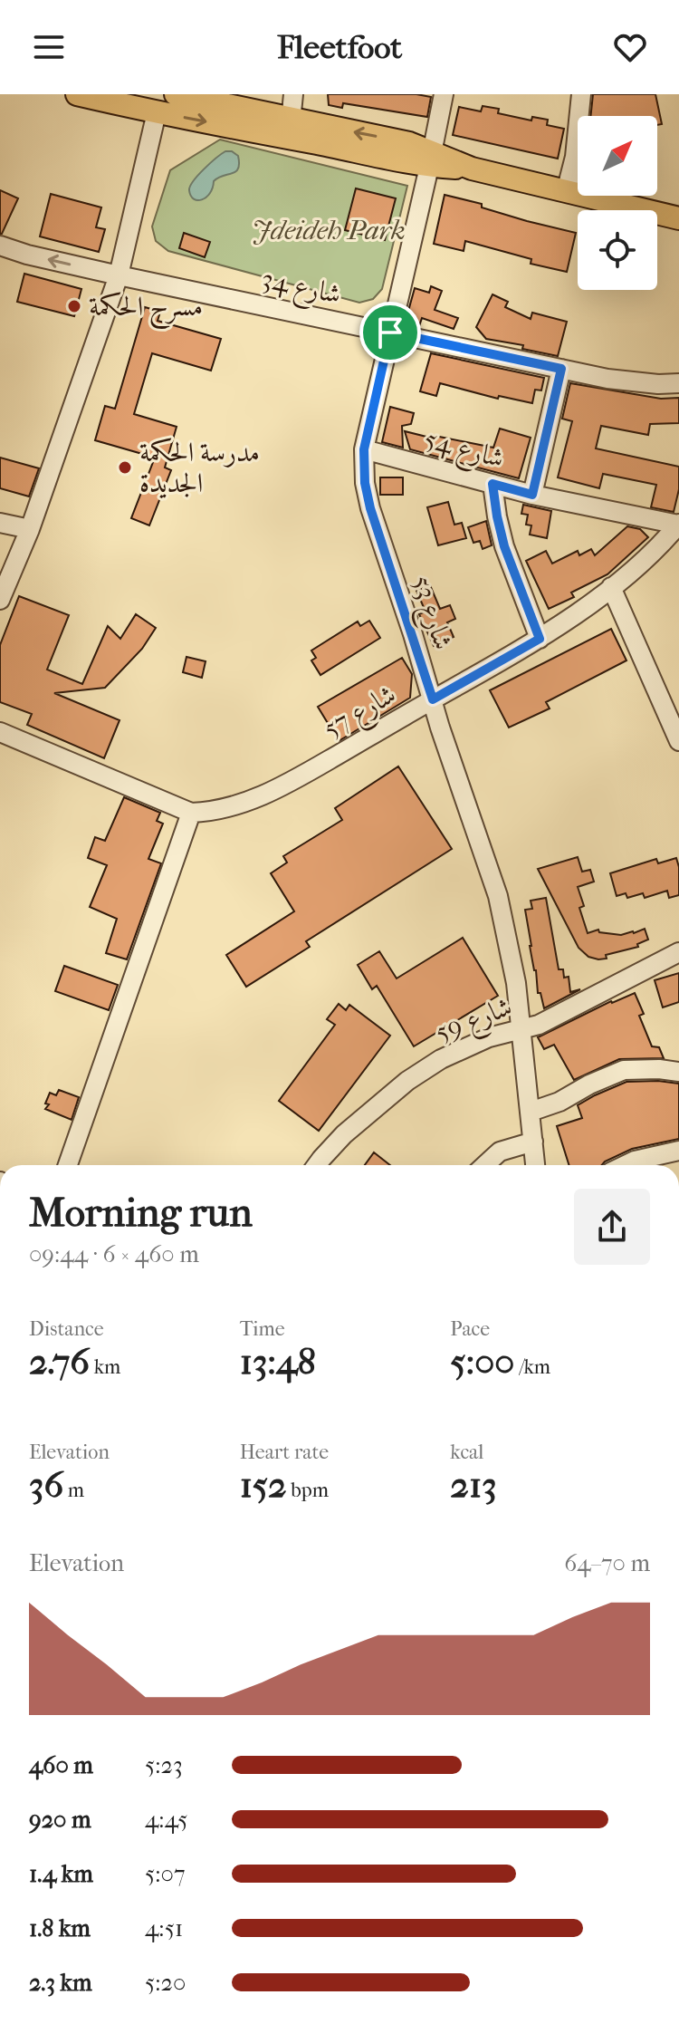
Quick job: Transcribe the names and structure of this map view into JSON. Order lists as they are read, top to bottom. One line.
{"streets":{"street":["شارع 34","شارع 54","شارع 53","شارع 57","شارع 59"]},"crossings":[["شارع 34","شارع 53"],["شارع 54","شارع 53"],["شارع 54","شارع 57"],["شارع 53","شارع 57"],["شارع 53","شارع 59"]],"parks":["Jdeideh Park"],"places":["مسرح الحكمة","مدرسة الحكمة الجديدة"],"north":"top right","page":{"header":"Fleetfoot","heading":["Morning run","09:44 · 6 × 460 m"],"stats":[["Distance","2.76 km"],["Time","13:48"],["Pace","5:00 /km"],["Elevation","36 m"],["Heart rate","152 bpm"],["kcal","213"]],"chart":["Elevation","64–70 m"],"list":[{"name":"460 m","note":"5:23"},{"name":"920 m","note":"4:45"},{"name":"1.4 km","note":"5:07"},{"name":"1.8 km","note":"4:51"},{"name":"2.3 km","note":"5:20"}]}}
